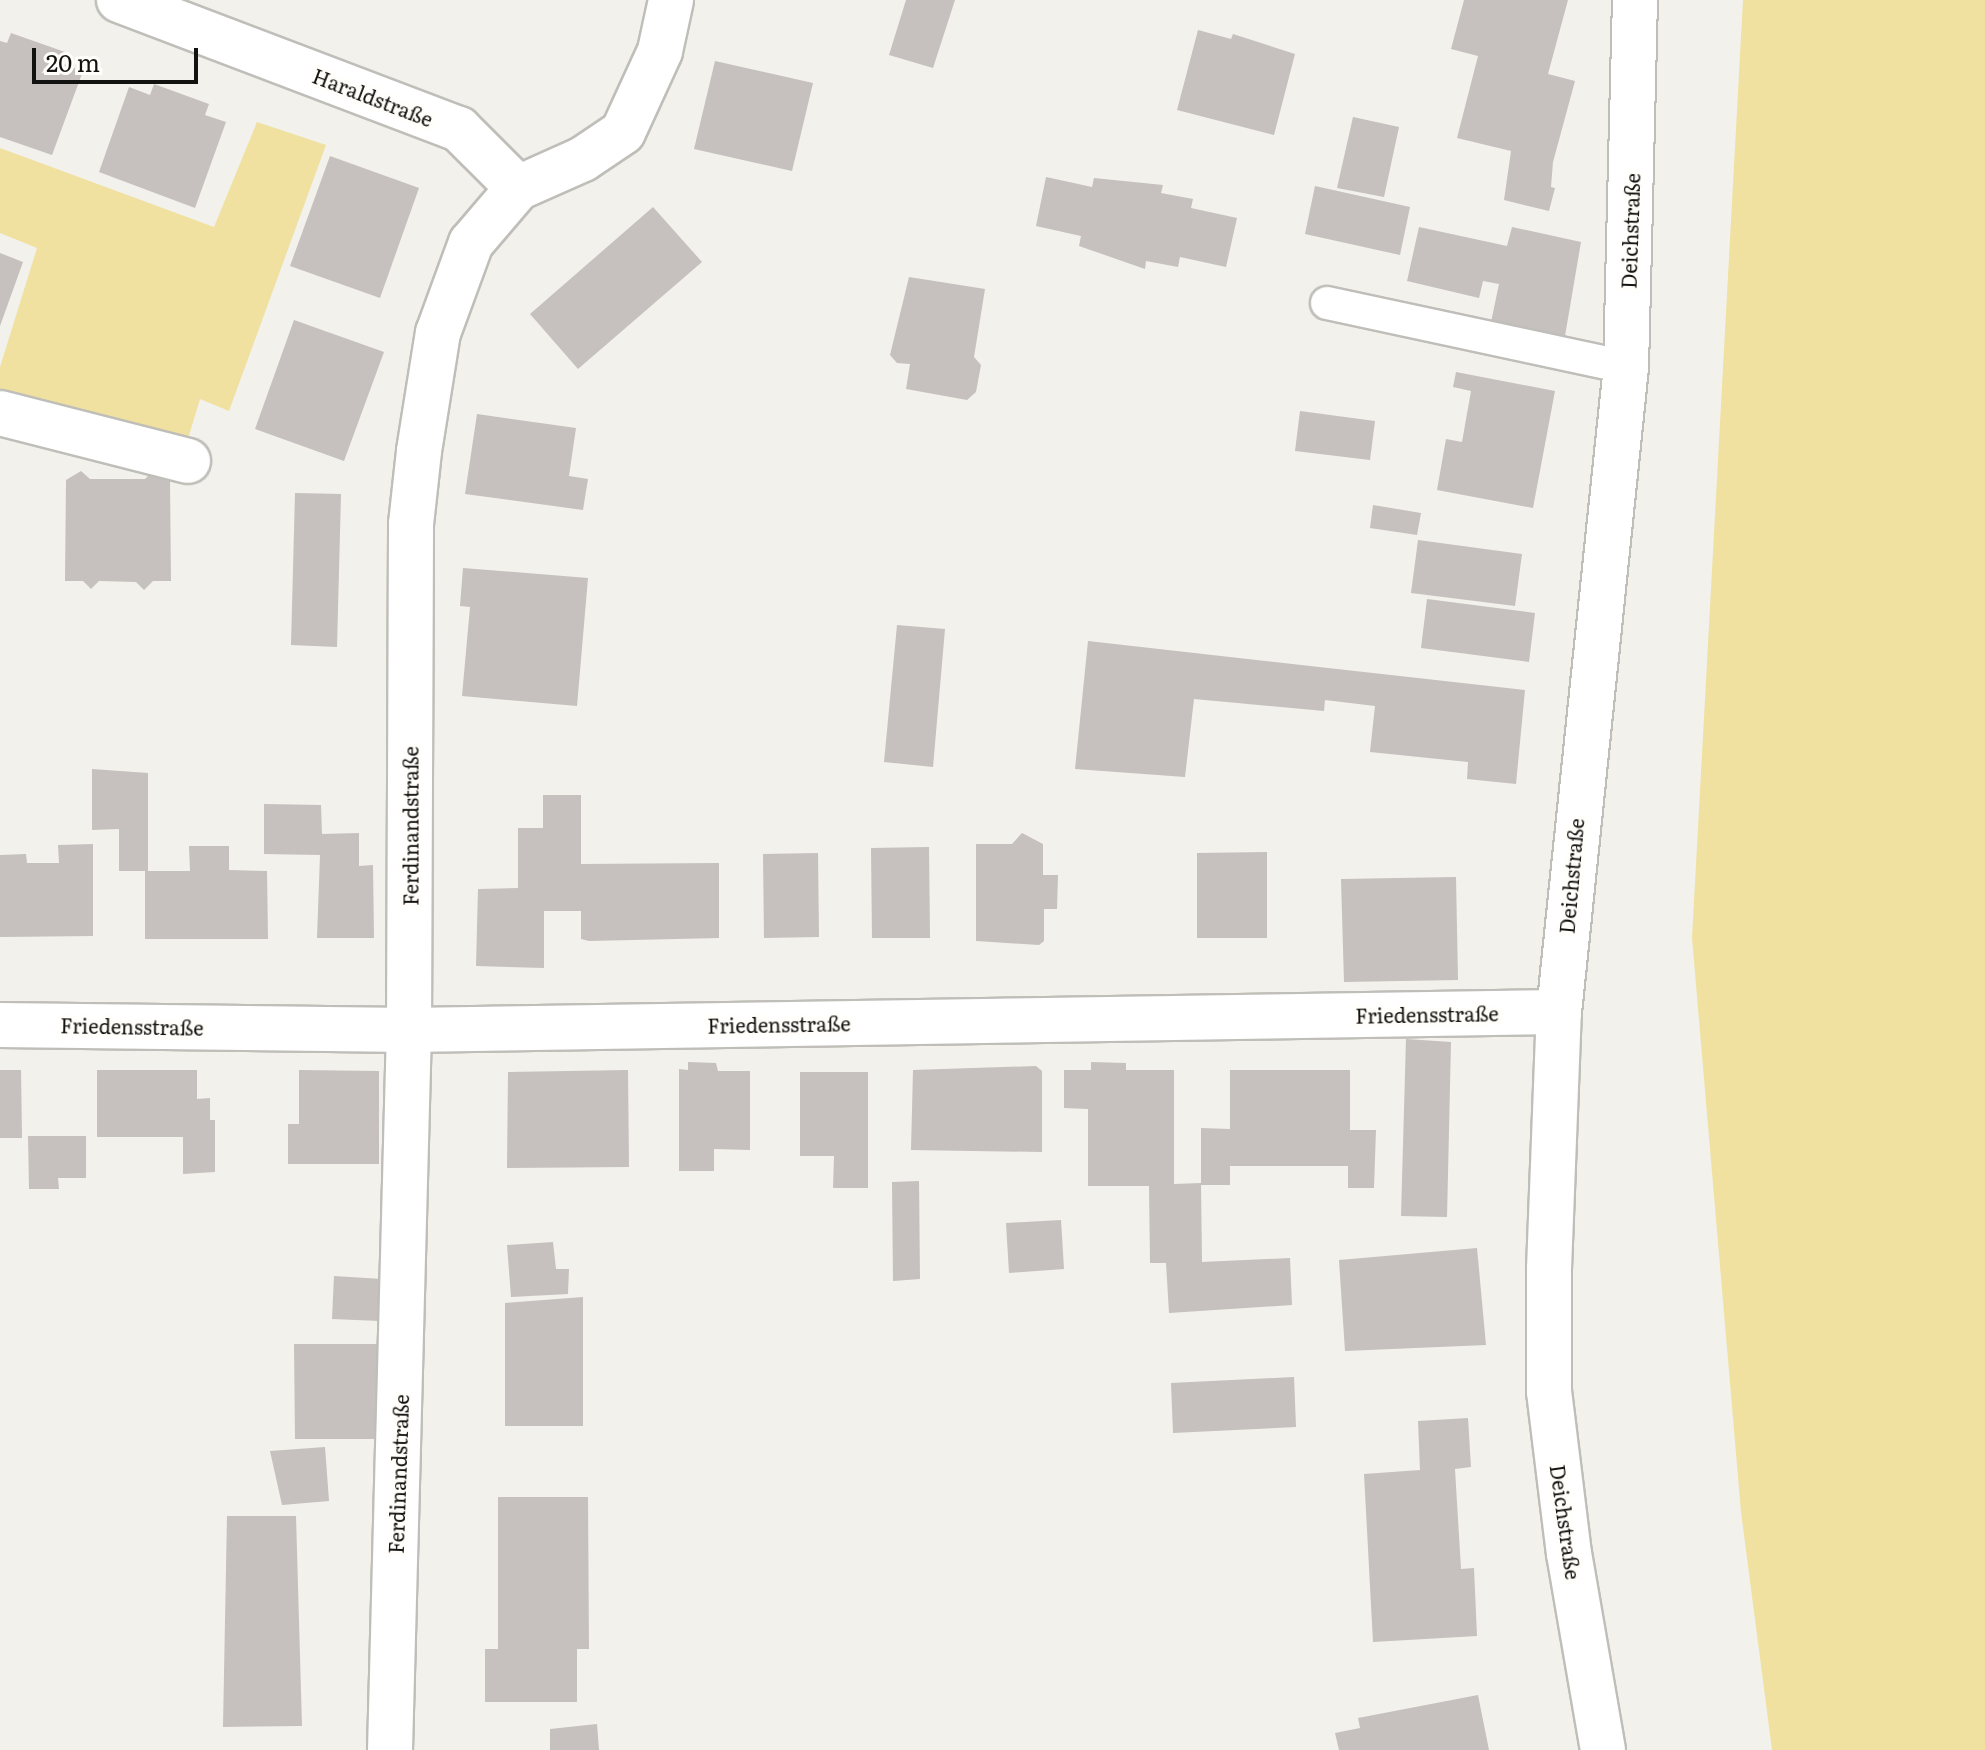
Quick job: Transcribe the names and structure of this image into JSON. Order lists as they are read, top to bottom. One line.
{"streets":{"street":["Haraldstraße","Deichstraße","Ferdinandstraße","Friedensstraße"]},"crossings":[["Haraldstraße","Ferdinandstraße"],["Deichstraße","Friedensstraße"],["Ferdinandstraße","Friedensstraße"]],"scale_bar":"20 m"}
